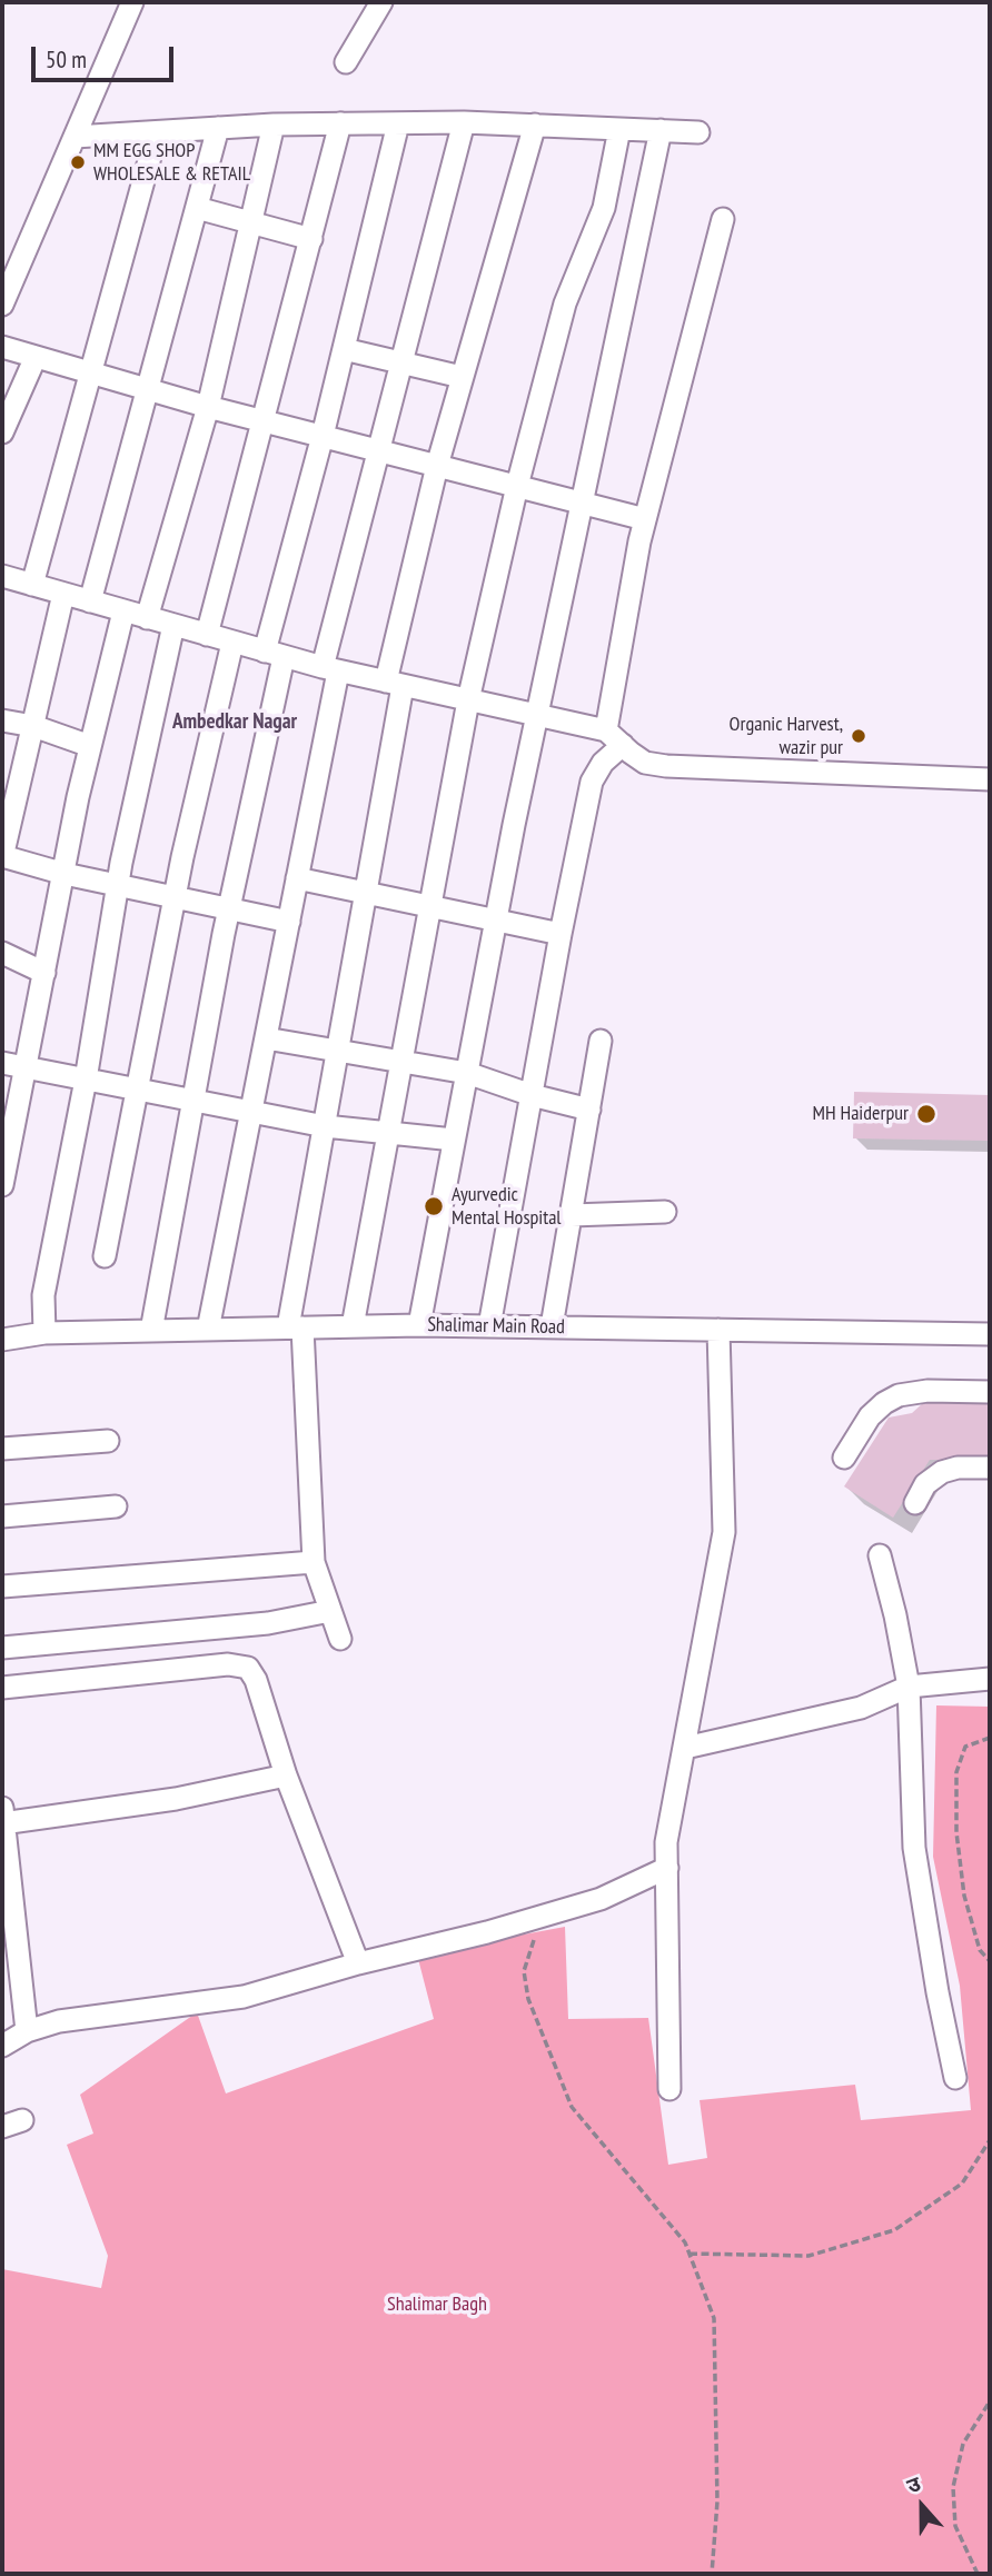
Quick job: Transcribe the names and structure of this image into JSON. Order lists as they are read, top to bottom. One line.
{"streets":{"street":["Shalimar Main Road"]},"districts":["Ambedkar Nagar"],"parks":["Shalimar Bagh"],"places":["MM EGG SHOP WHOLESALE & RETAIL","Organic Harvest, wazir pur","MH Haiderpur","Ayurvedic Mental Hospital"],"scale_bar":"50 m","north":"top"}
